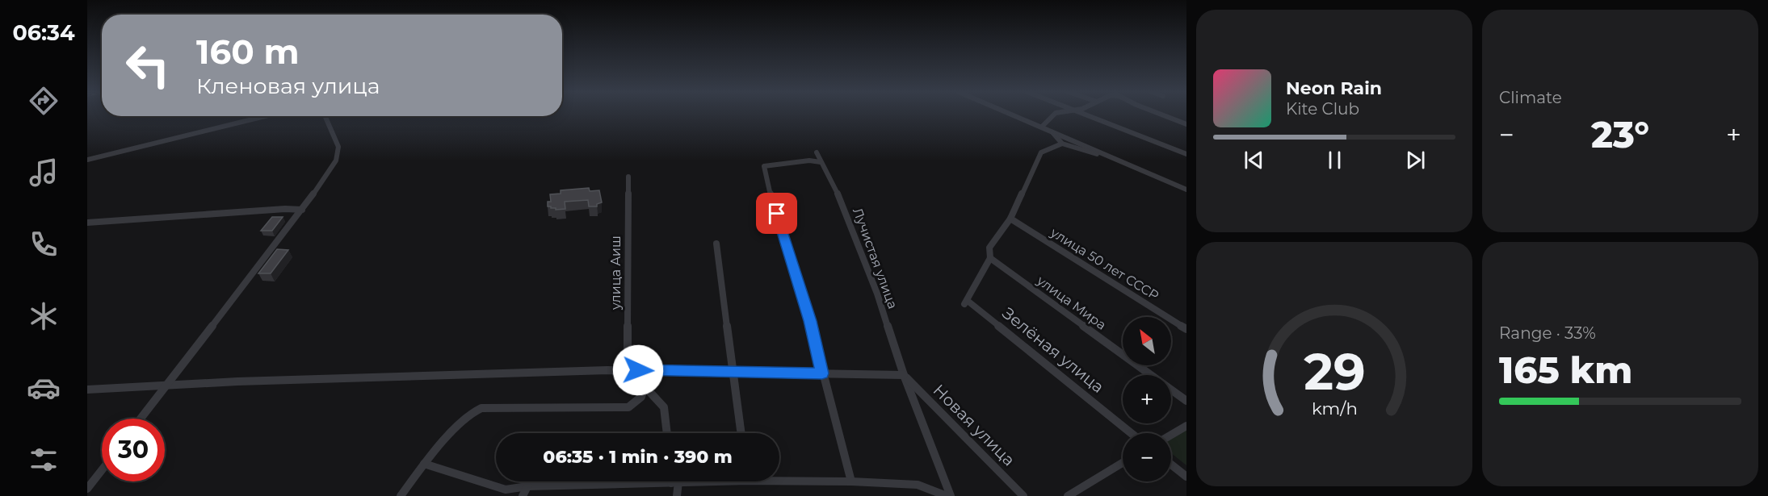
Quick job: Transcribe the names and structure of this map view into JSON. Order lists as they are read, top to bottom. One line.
{"streets":{"street":["Лучистая улица","улица 50 лет СССР","улица Аиш","улица Мира","Зелёная улица","Новая улица"]},"crossings":[["Лучистая улица","Новая улица"],["улица Мира","Зелёная улица"]],"north":"top left","page":{"tabs":"06:34","tile":["Climate",["Range · 33%","165 km"]],"turn":["160 m","Кленовая улица"],"song":["Neon Rain","Kite Club"],"heat":["−","23°","+"],"map_buttons":["+","−"],"limit":"30","trip":"06:35 · 1 min · 390 m","gauge":["29","km/h"]}}
